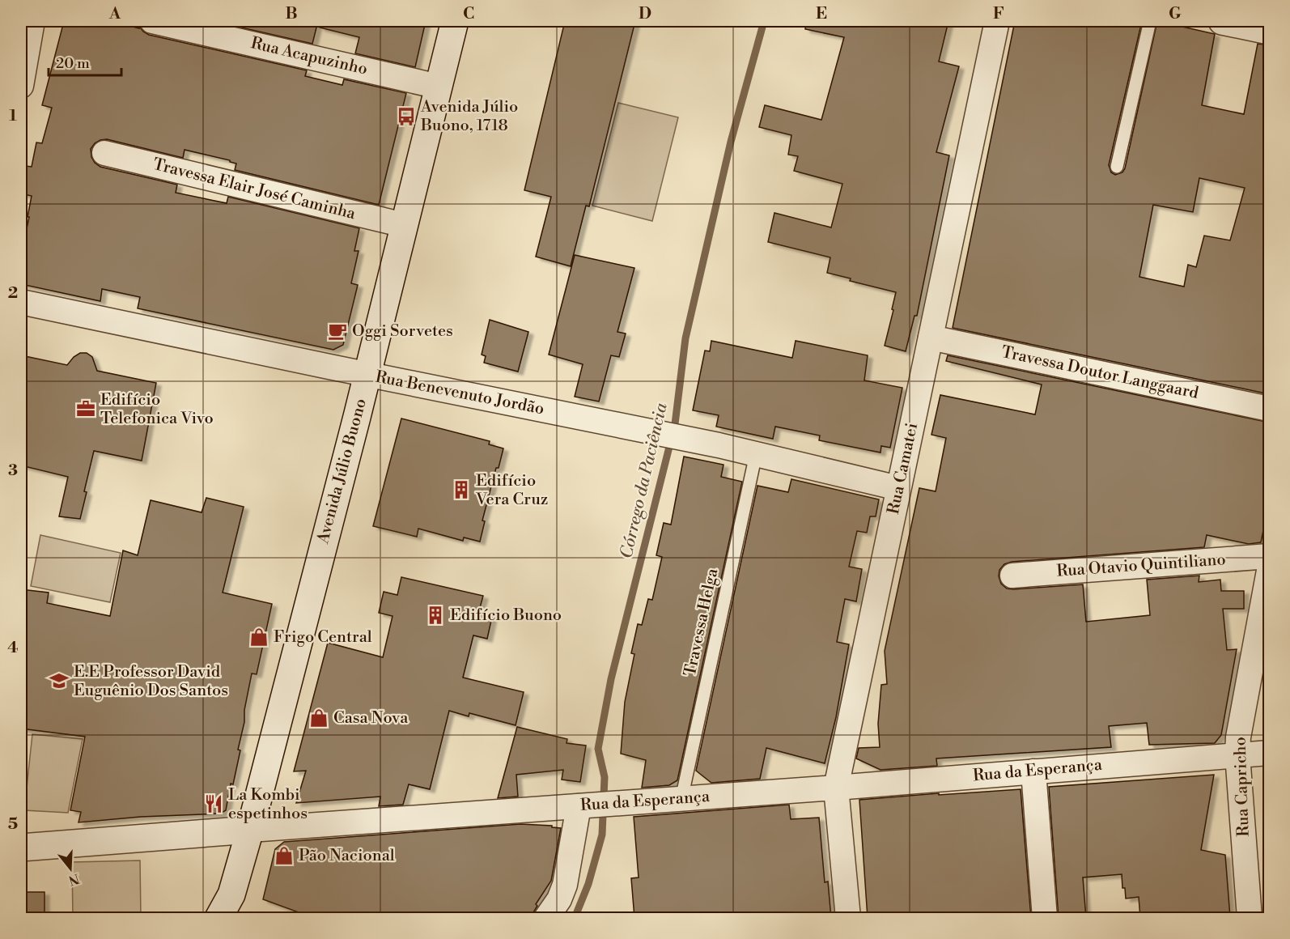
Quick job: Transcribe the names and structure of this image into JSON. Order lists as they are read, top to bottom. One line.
{"streets":{"main road":["Avenida Júlio Buono","Rua da Esperança"],"street":["Rua Acapuzinho","Travessa Elair José Caminha","Travessa Doutor Langgaard","Rua Benevenuto Jordão","Rua Camatei","Rua Otavio Quintiliano","Rua Capricho"],"lane":["Travessa Helga"]},"crossings":[["Rua Acapuzinho","Avenida Júlio Buono"],["Travessa Elair José Caminha","Avenida Júlio Buono"],["Travessa Doutor Langgaard","Rua Camatei"],["Rua Benevenuto Jordão","Rua Camatei"],["Rua Benevenuto Jordão","Avenida Júlio Buono"],["Rua Benevenuto Jordão","Travessa Helga"],["Rua Camatei","Rua da Esperança"],["Avenida Júlio Buono","Rua da Esperança"],["Travessa Helga","Rua da Esperança"],["Rua da Esperança","Rua Capricho"]],"water":["Córrego da Paciência"],"places":{"bus stop":["Avenida Júlio Buono, 1718"],"cafe":["Oggi Sorvetes"],"office":["Edifício Telefonica Vivo"],"building":["Edifício Vera Cruz","Edifício Buono"],"shop":["Frigo Central","Casa Nova","Pão Nacional"],"school or university":["E.E Professor David Euguênio Dos Santos"],"restaurant":["La Kombi espetinhos"]},"scale_bar":"20 m","north":"bottom","grid":{"columns":["A","B","C","D","E","F","G"],"rows":["1","2","3","4","5"]}}
